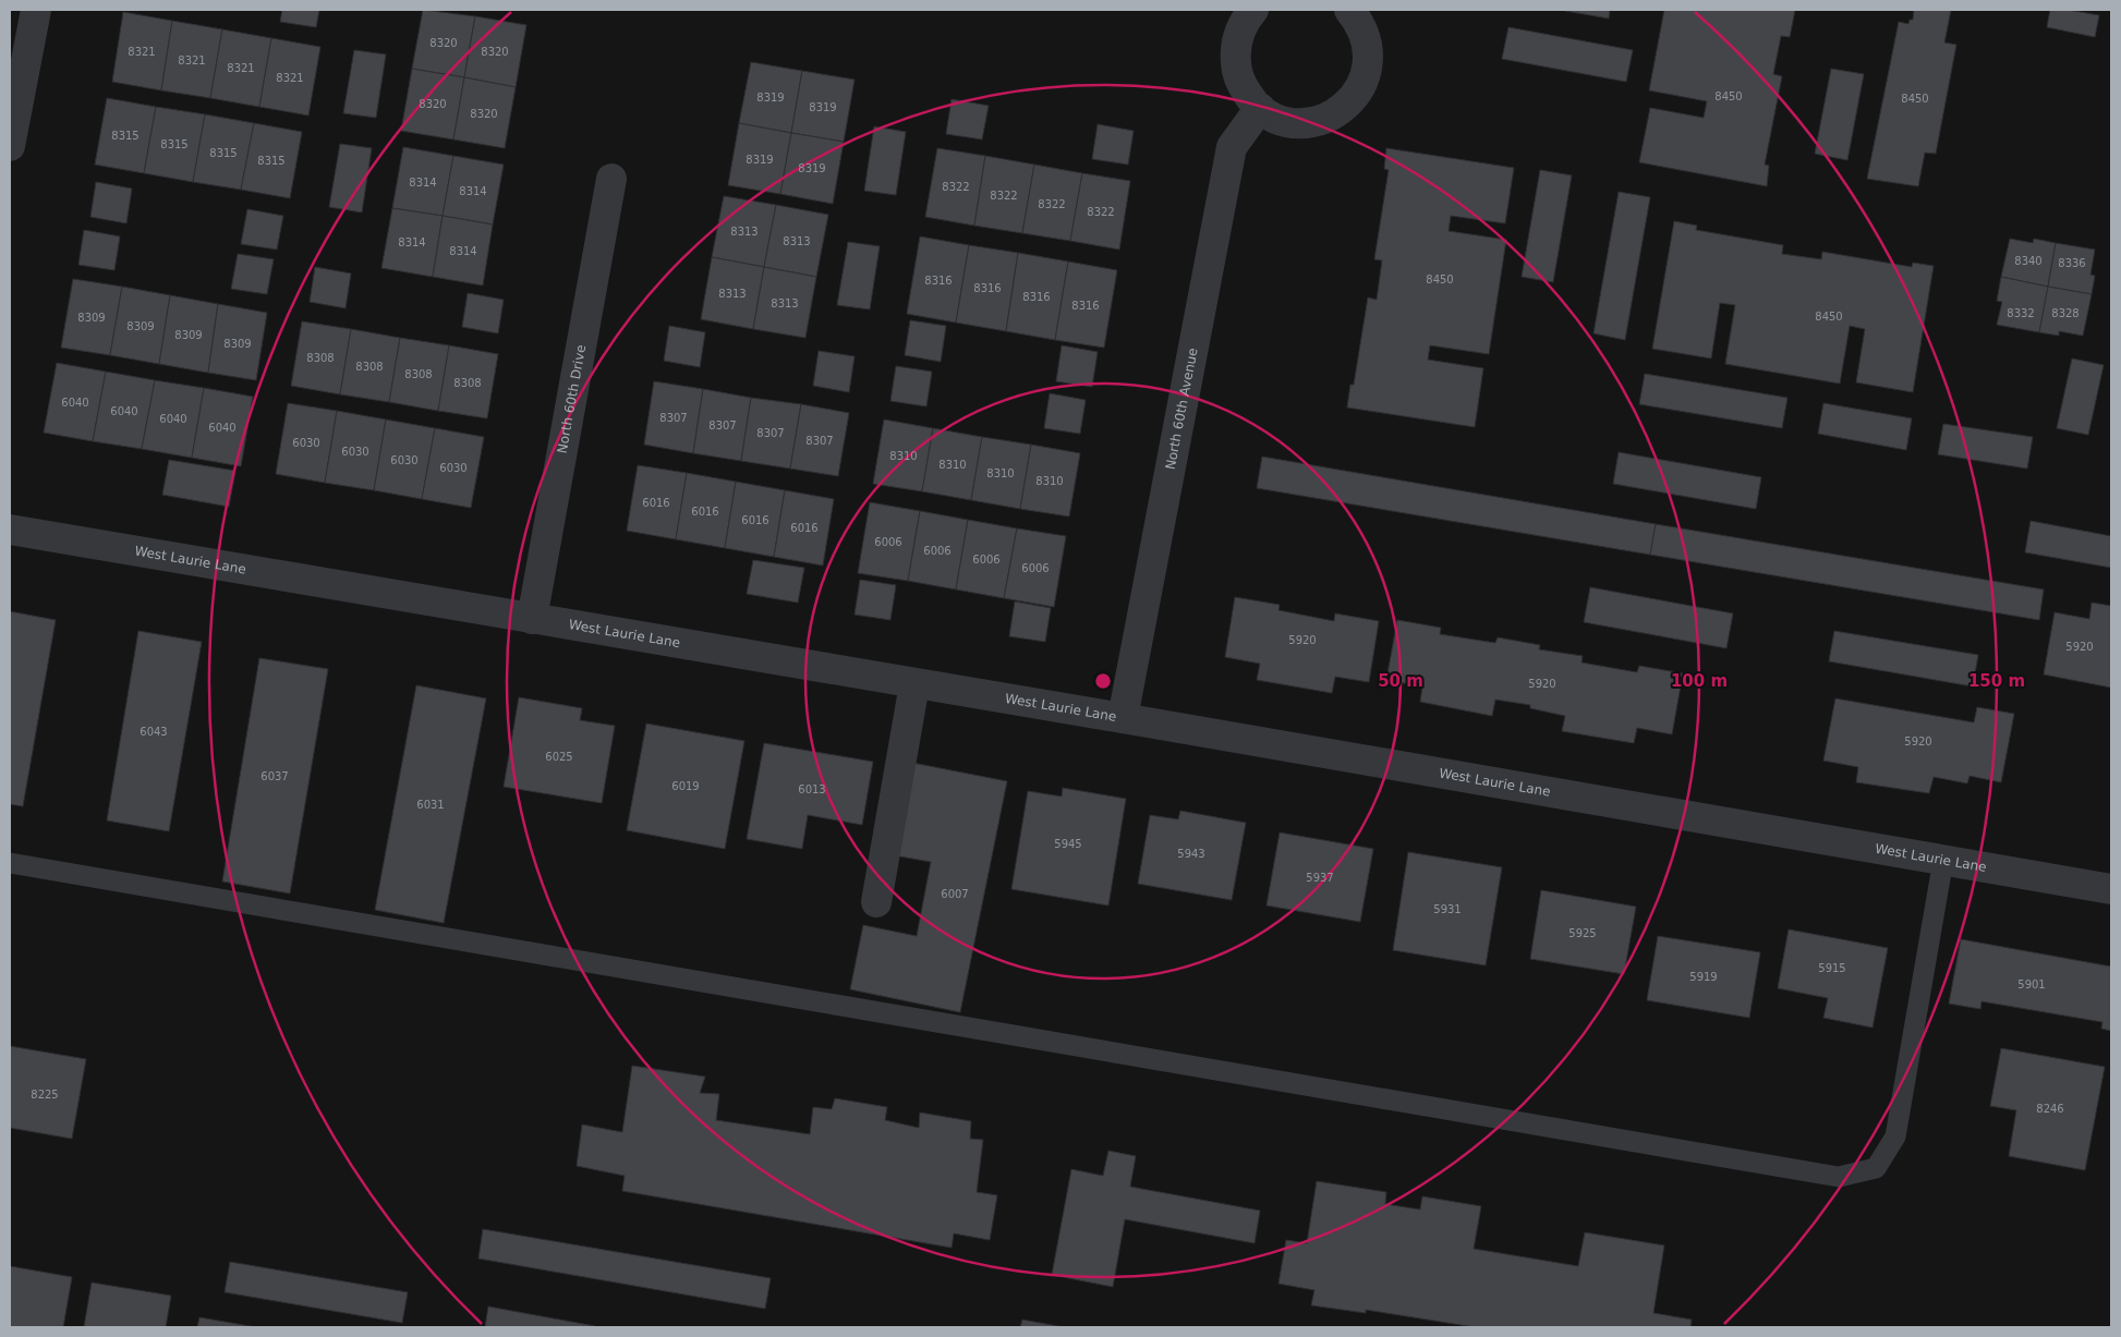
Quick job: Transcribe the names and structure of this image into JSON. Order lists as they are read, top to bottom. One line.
{"streets":{"street":["North 60th Drive","North 60th Avenue","West Laurie Lane"]},"crossings":[["North 60th Drive","West Laurie Lane"],["North 60th Avenue","West Laurie Lane"]],"house_numbers":["8320","8321","8320","8321","8321","8321","8450","8319","8450","8320","8319","8320","8315","8315","8315","8319","8315","8319","8314","8322","8314","8322","8322","8322","8313","8313","8314","8314","8340","8336","8450","8316","8316","8313","8316","8313","8316","8332","8328","8450","8309","8309","8309","8309","8308","8308","8308","8308","6040","6040","8307","6040","8307","6040","8307","8307","6030","6030","8310","6030","8310","6030","8310","8310","6016","6016","6016","6016","6006","6006","6006","6006","5920","5920","5920","6043","5920","6025","6037","6019","6013","6031","5945","5943","5937","6007","5931","5925","5915","5919","5901","8225","8246"],"rings":["50 m","100 m","150 m"]}
